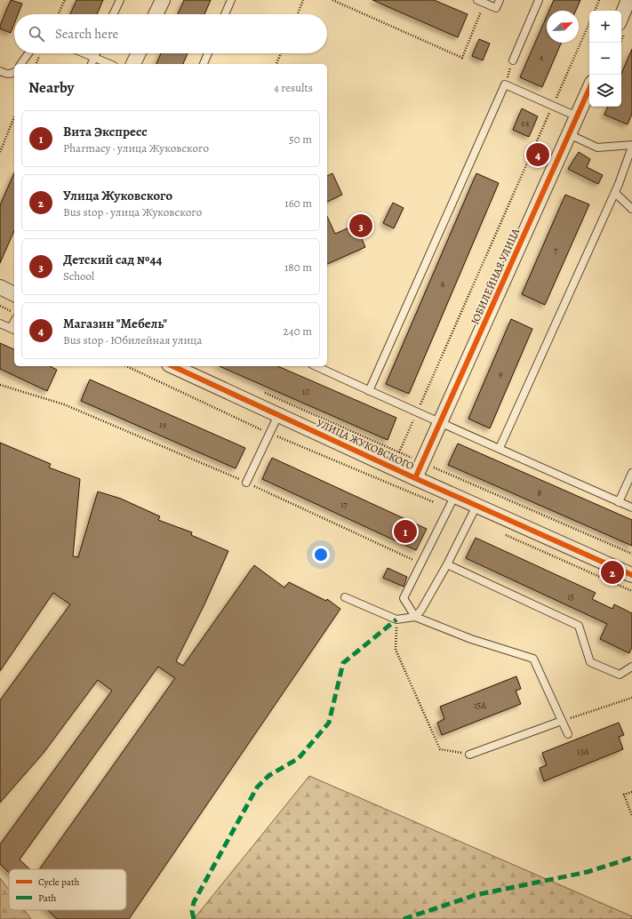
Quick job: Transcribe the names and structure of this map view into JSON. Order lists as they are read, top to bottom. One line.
{"streets":{"street":["ЮБИЛЕЙНАЯ УЛИЦА","УЛИЦА ЖУКОВСКОГО"]},"crossings":[["ЮБИЛЕЙНАЯ УЛИЦА","УЛИЦА ЖУКОВСКОГО"]],"house_numbers":["4","с4","7","6","9","10","19","8","17","15","15А","13А"],"legend":["Cycle path","Path"],"north":"top right","page":{"map_buttons":["+","−"],"search":"Search here","heading":["Nearby","4 results"],"list":[{"mark":"1","name":"Вита Экспресс","note":"Pharmacy · улица Жуковского","value":"50 m"},{"mark":"2","name":"Улица Жуковского","note":"Bus stop · улица Жуковского","value":"160 m"},{"mark":"3","name":"Детский сад №44","note":"School","value":"180 m"},{"mark":"4","name":"Магазин \"Мебель\"","note":"Bus stop · Юбилейная улица","value":"240 m"}],"pins":["4","3","1","2"]}}
